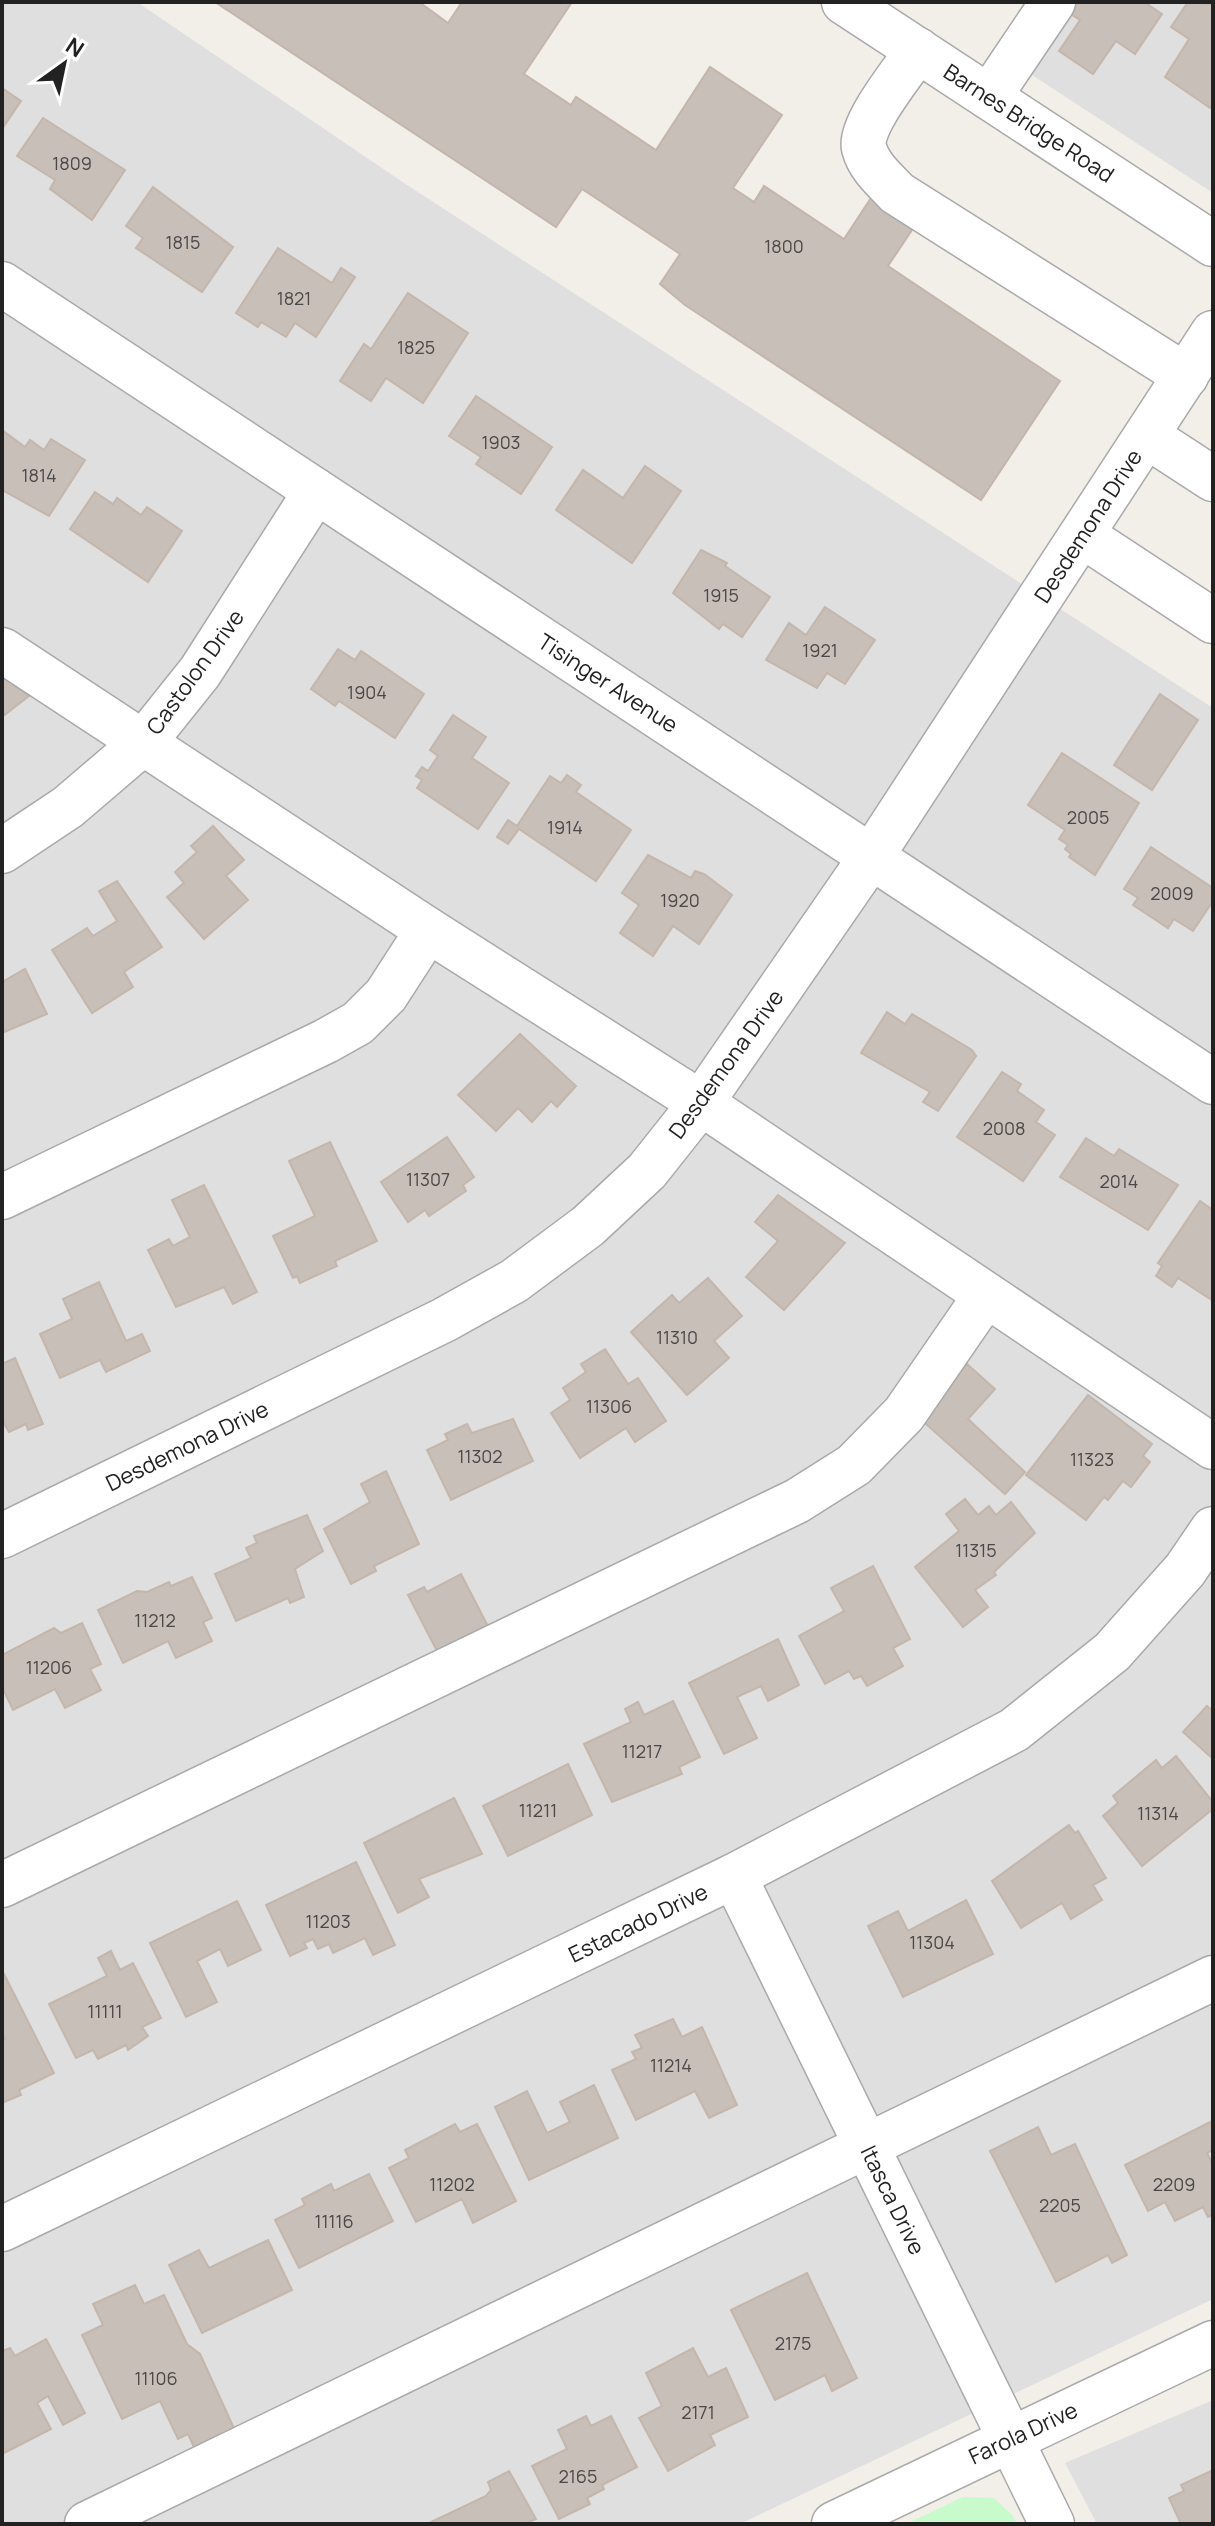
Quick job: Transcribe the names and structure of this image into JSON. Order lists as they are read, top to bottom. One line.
{"streets":{"street":["Barnes Bridge Road","Desdemona Drive","Castolon Drive","Tisinger Avenue","Estacado Drive","Itasca Drive","Farola Drive"]},"crossings":[["Desdemona Drive","Tisinger Avenue"],["Castolon Drive","Tisinger Avenue"],["Estacado Drive","Itasca Drive"],["Itasca Drive","Farola Drive"]],"house_numbers":["1809","1815","1800","1821","1825","1903","1814","1915","1921","1904","2005","1914","2009","1920","2008","11307","2014","11310","11306","11302","11323","11315","11212","11206","11217","11211","11314","11203","11304","11111","11214","11202","2209","2205","11116","2175","11106","2171","2165"],"north":"top right"}
